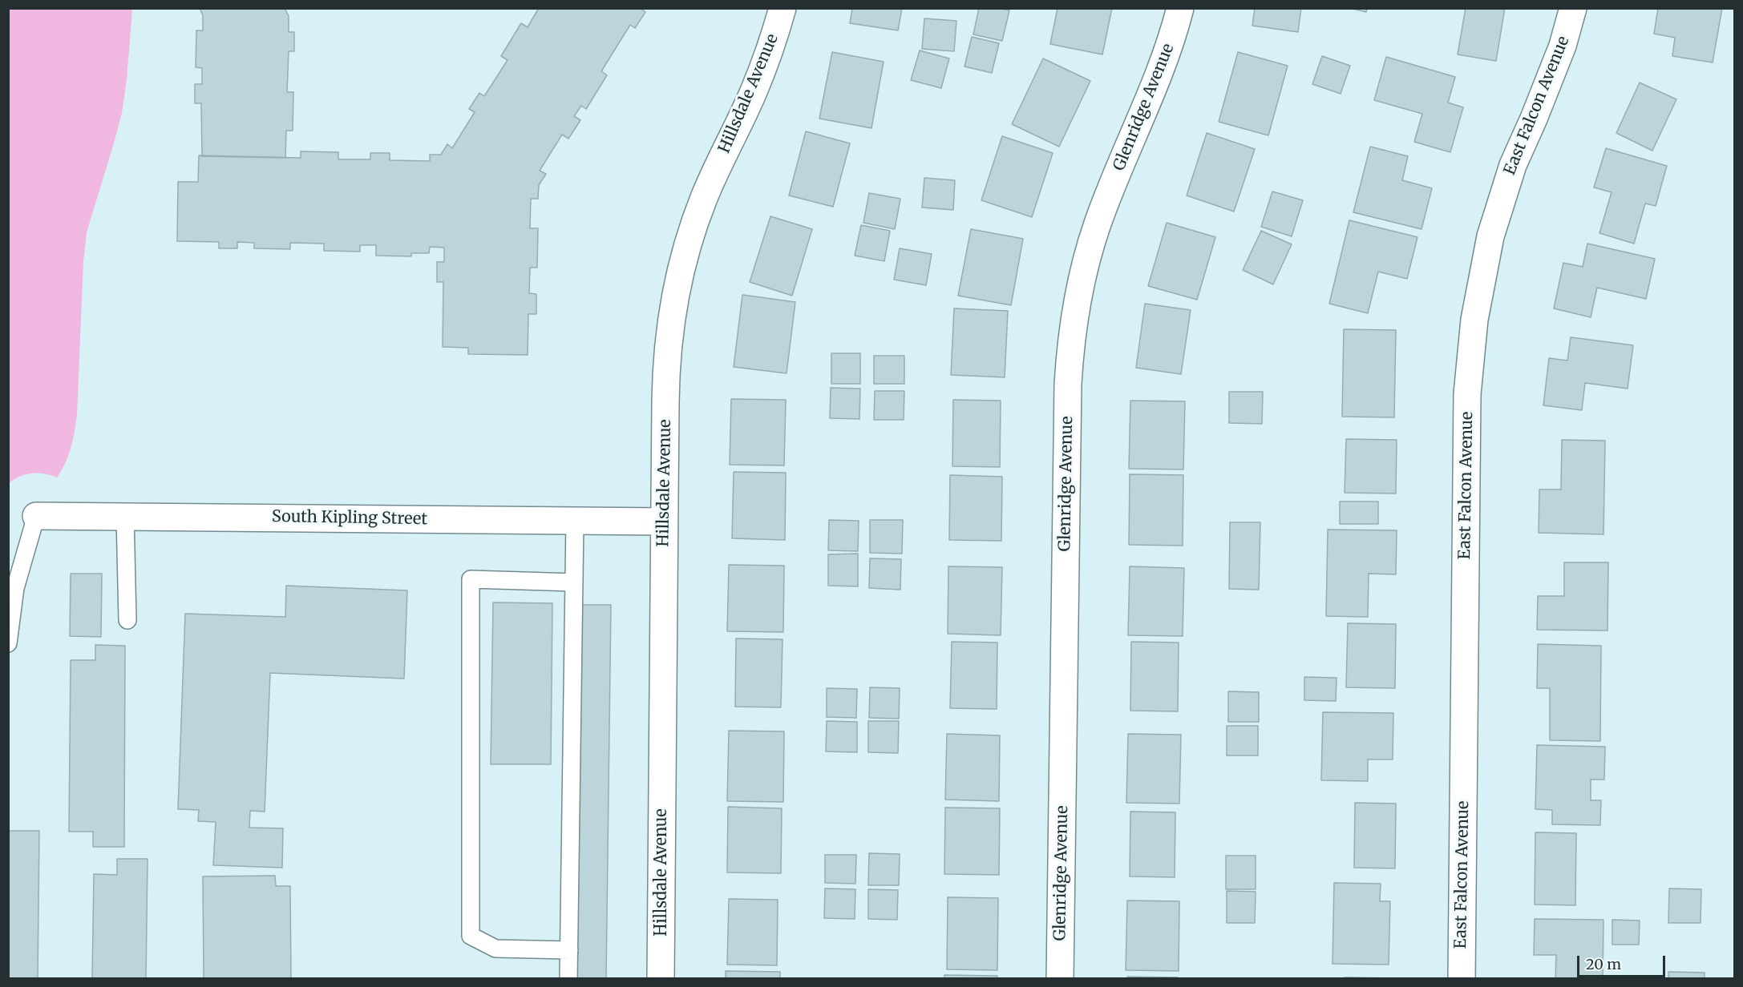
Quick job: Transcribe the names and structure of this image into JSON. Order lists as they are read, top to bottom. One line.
{"streets":{"street":["Hillsdale Avenue","East Falcon Avenue","Glenridge Avenue","South Kipling Street"]},"crossings":[["Hillsdale Avenue","South Kipling Street"]],"scale_bar":"20 m"}
